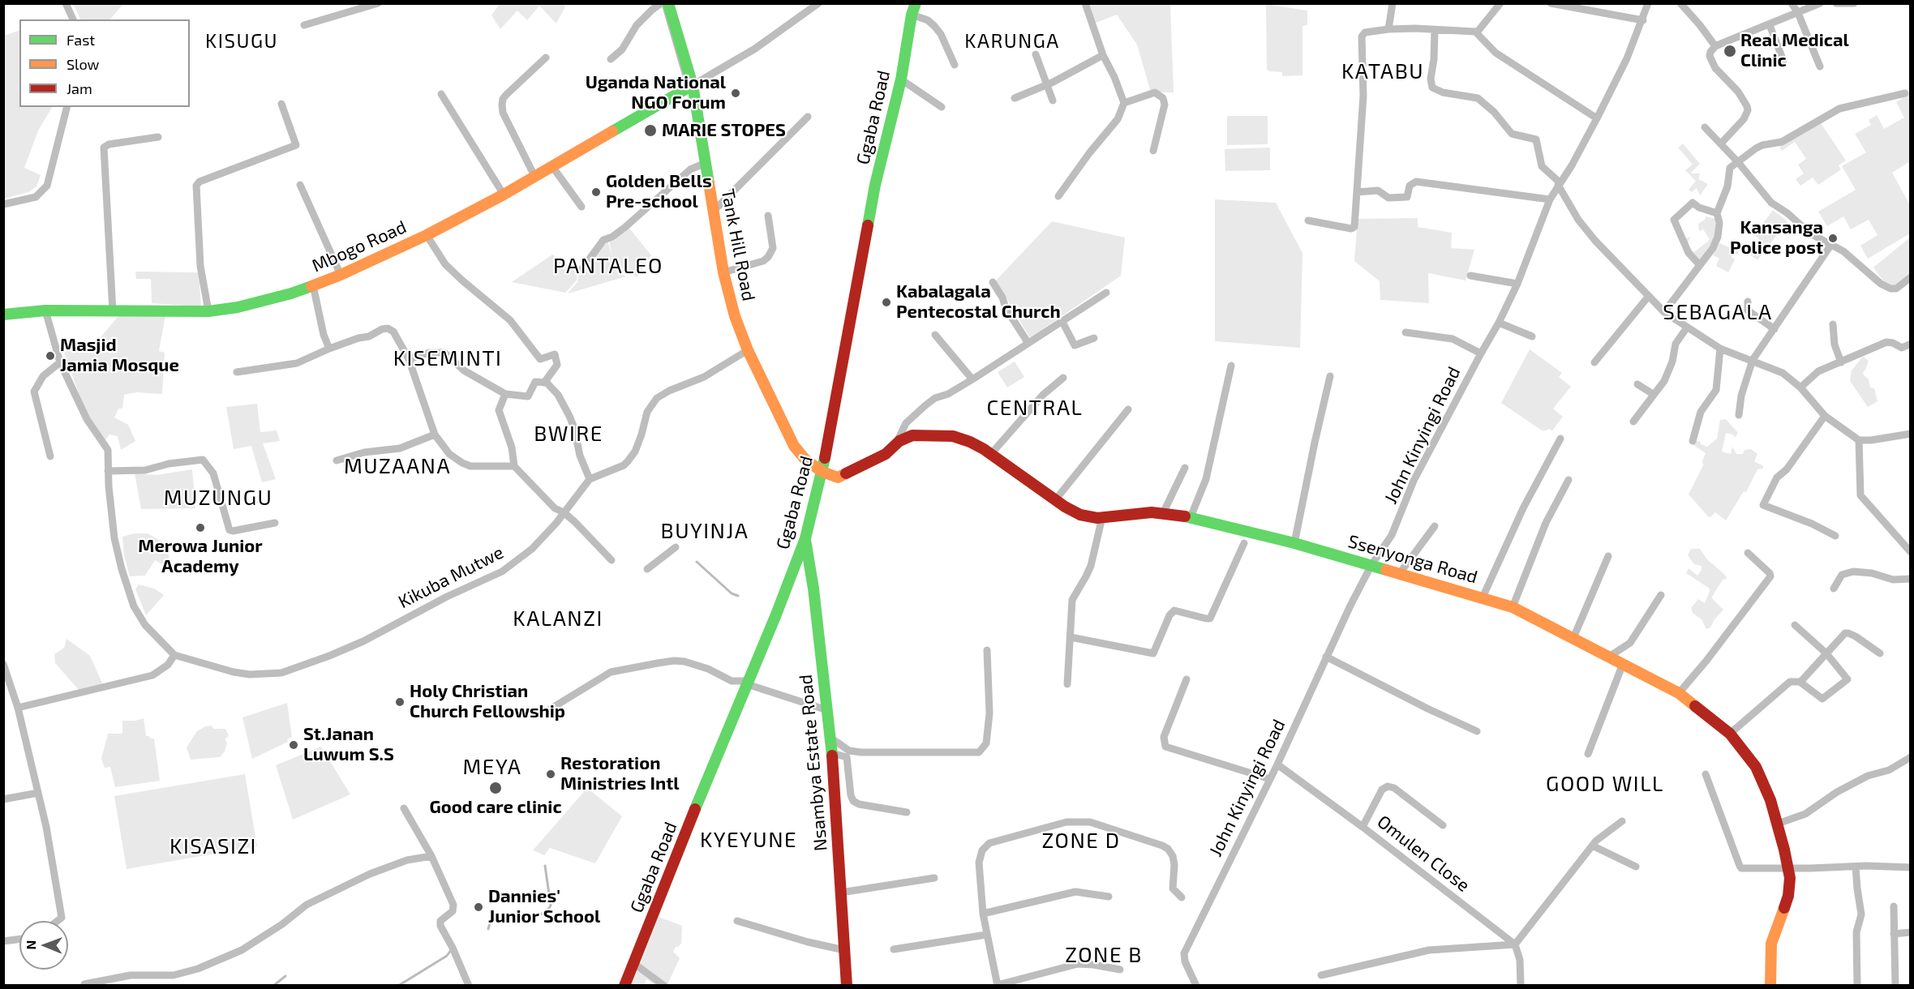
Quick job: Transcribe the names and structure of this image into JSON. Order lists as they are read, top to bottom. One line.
{"streets":{"street":["Ggaba Road","Tank Hill Road","Mbogo Road","John Kinyingi Road","Ssenyonga Road","Kikuba Mutwe","Nsambya Estate Road","Omulen Close"]},"crossings":[["Ggaba Road","Tank Hill Road"],["Ggaba Road","Ssenyonga Road"],["Ggaba Road","Nsambya Estate Road"],["Tank Hill Road","Mbogo Road"],["Tank Hill Road","Ssenyonga Road"],["Tank Hill Road","Kikuba Mutwe"],["John Kinyingi Road","Ssenyonga Road"],["John Kinyingi Road","Omulen Close"]],"districts":["KISUGU","KARUNGA","KATABU","PANTALEO","SEBAGALA","KISEMINTI","CENTRAL","BWIRE","MUZAANA","MUZUNGU","BUYINJA","KALANZI","MEYA","GOOD WILL","KYEYUNE","ZONE D","KISASIZI","ZONE B"],"places":["Real Medical Clinic","Uganda National NGO Forum","MARIE STOPES","Golden Bells Pre-school","Kansanga Police post","Kabalagala Pentecostal Church","Masjid Jamia Mosque","Merowa Junior Academy","Holy Christian Church Fellowship","St.Janan Luwum S.S","Restoration Ministries Intl","Good care clinic","Dannies' Junior School"],"legend":["Fast","Slow","Jam"],"north":"left"}
